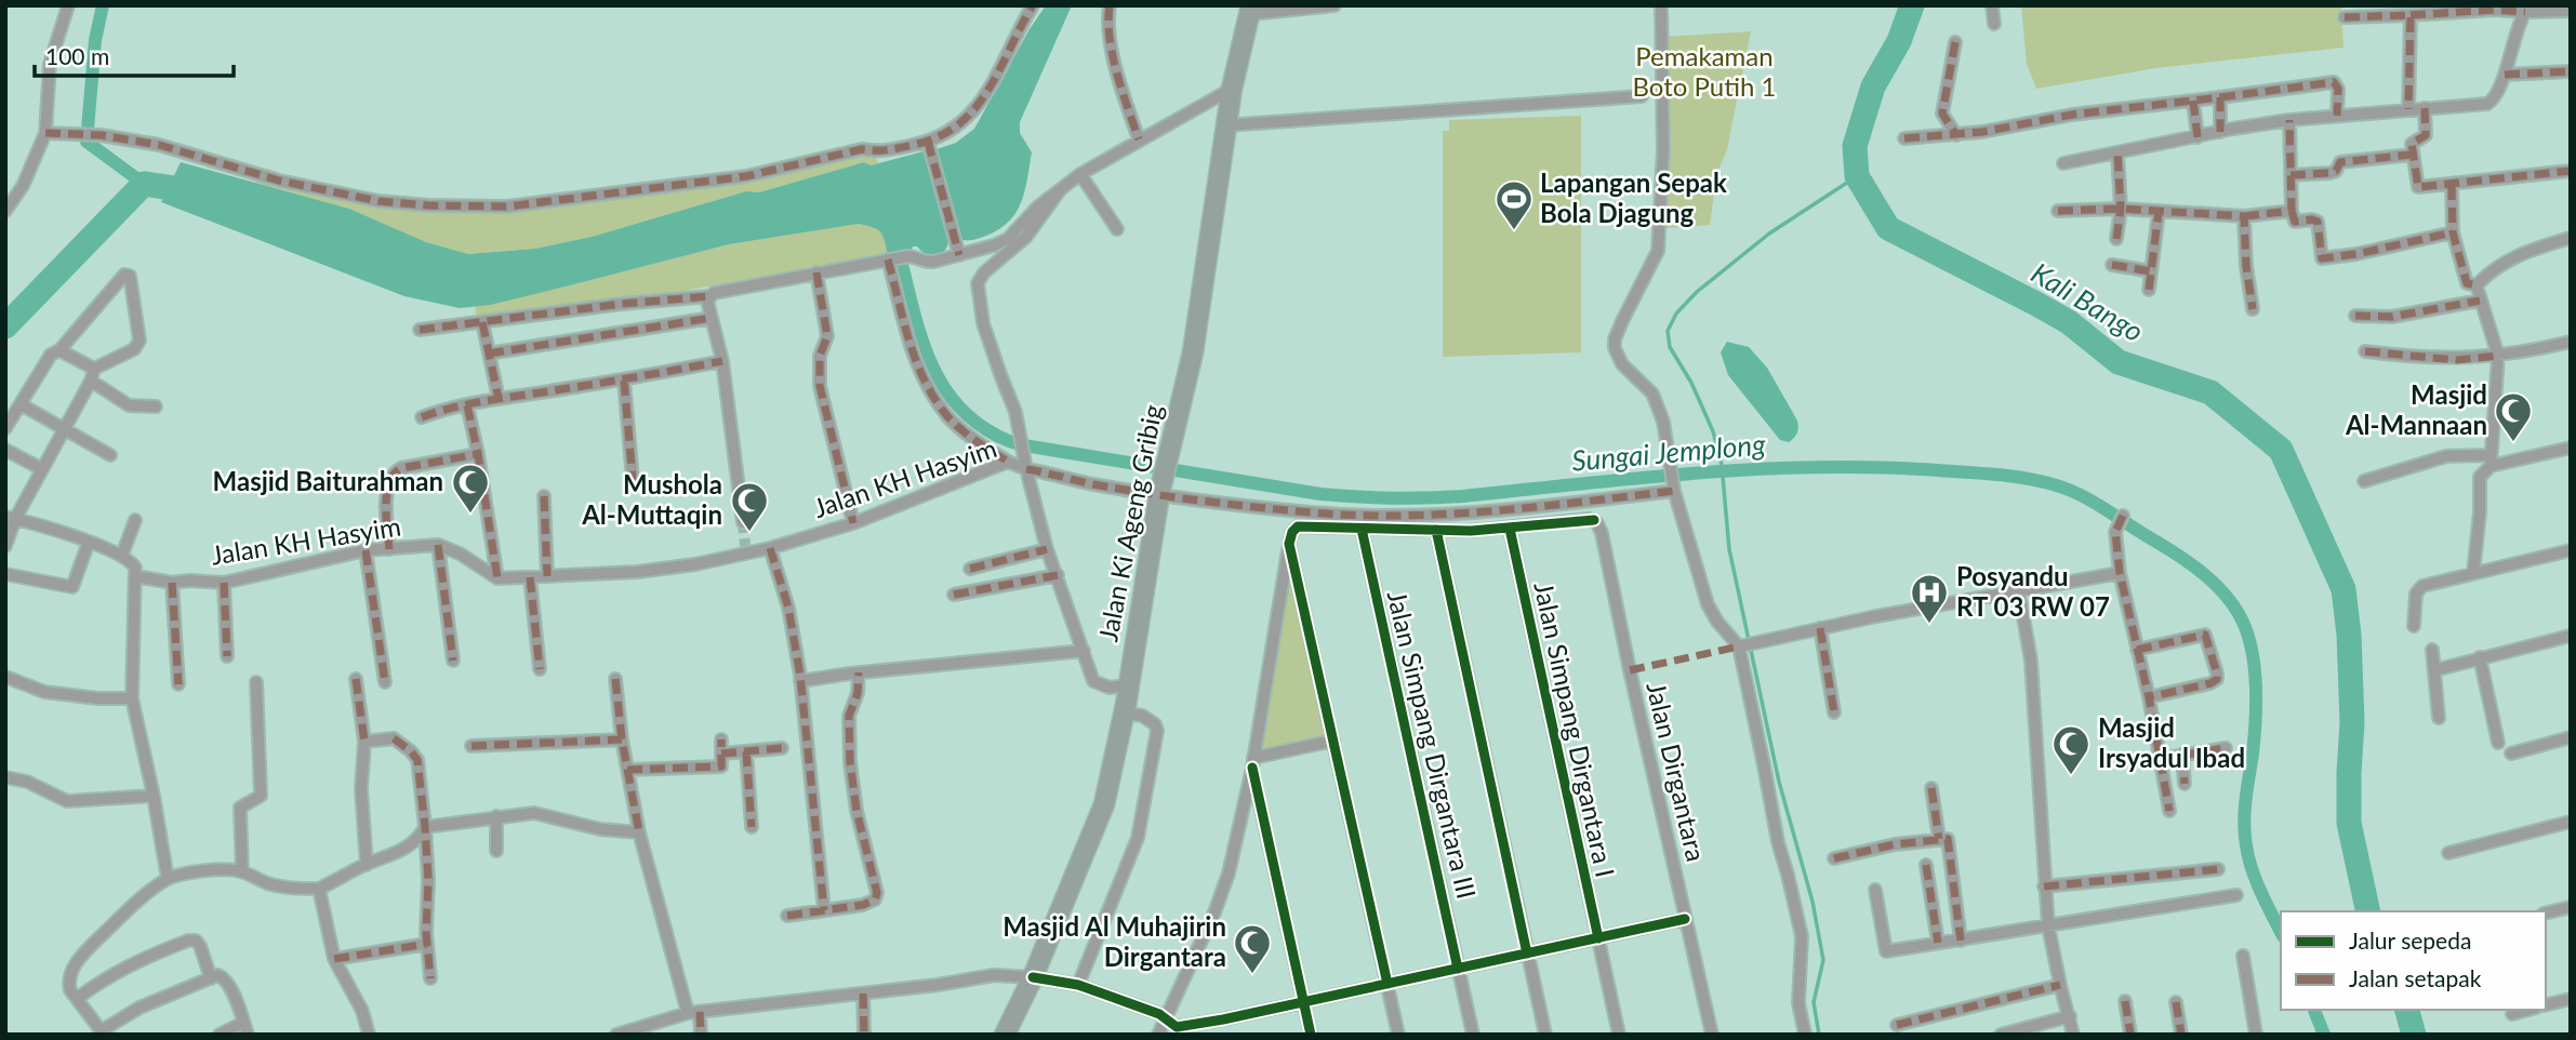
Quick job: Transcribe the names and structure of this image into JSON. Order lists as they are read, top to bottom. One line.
{"streets":{"main road":["Jalan Ki Ageng Gribig"],"street":["Jalan KH Hasyim","Jalan Simpang Dirgantara I","Jalan Simpang Dirgantara III","Jalan Dirgantara"]},"crossings":[["Jalan KH Hasyim","Jalan Ki Ageng Gribig"],["Jalan Simpang Dirgantara I","Jalan Dirgantara"]],"water":["Kali Bango","Sungai Jemplong"],"parks":["Pemakaman Boto Putih 1"],"places":{"sports":["Lapangan Sepak Bola Djagung"],"mosque":["Masjid Al-Mannaan","Masjid Baiturahman","Mushola Al-Muttaqin","Masjid Irsyadul Ibad","Masjid Al Muhajirin Dirgantara"],"hospital":["Posyandu RT 03 RW 07"]},"legend":["Jalur sepeda","Jalan setapak"],"scale_bar":"100 m"}
